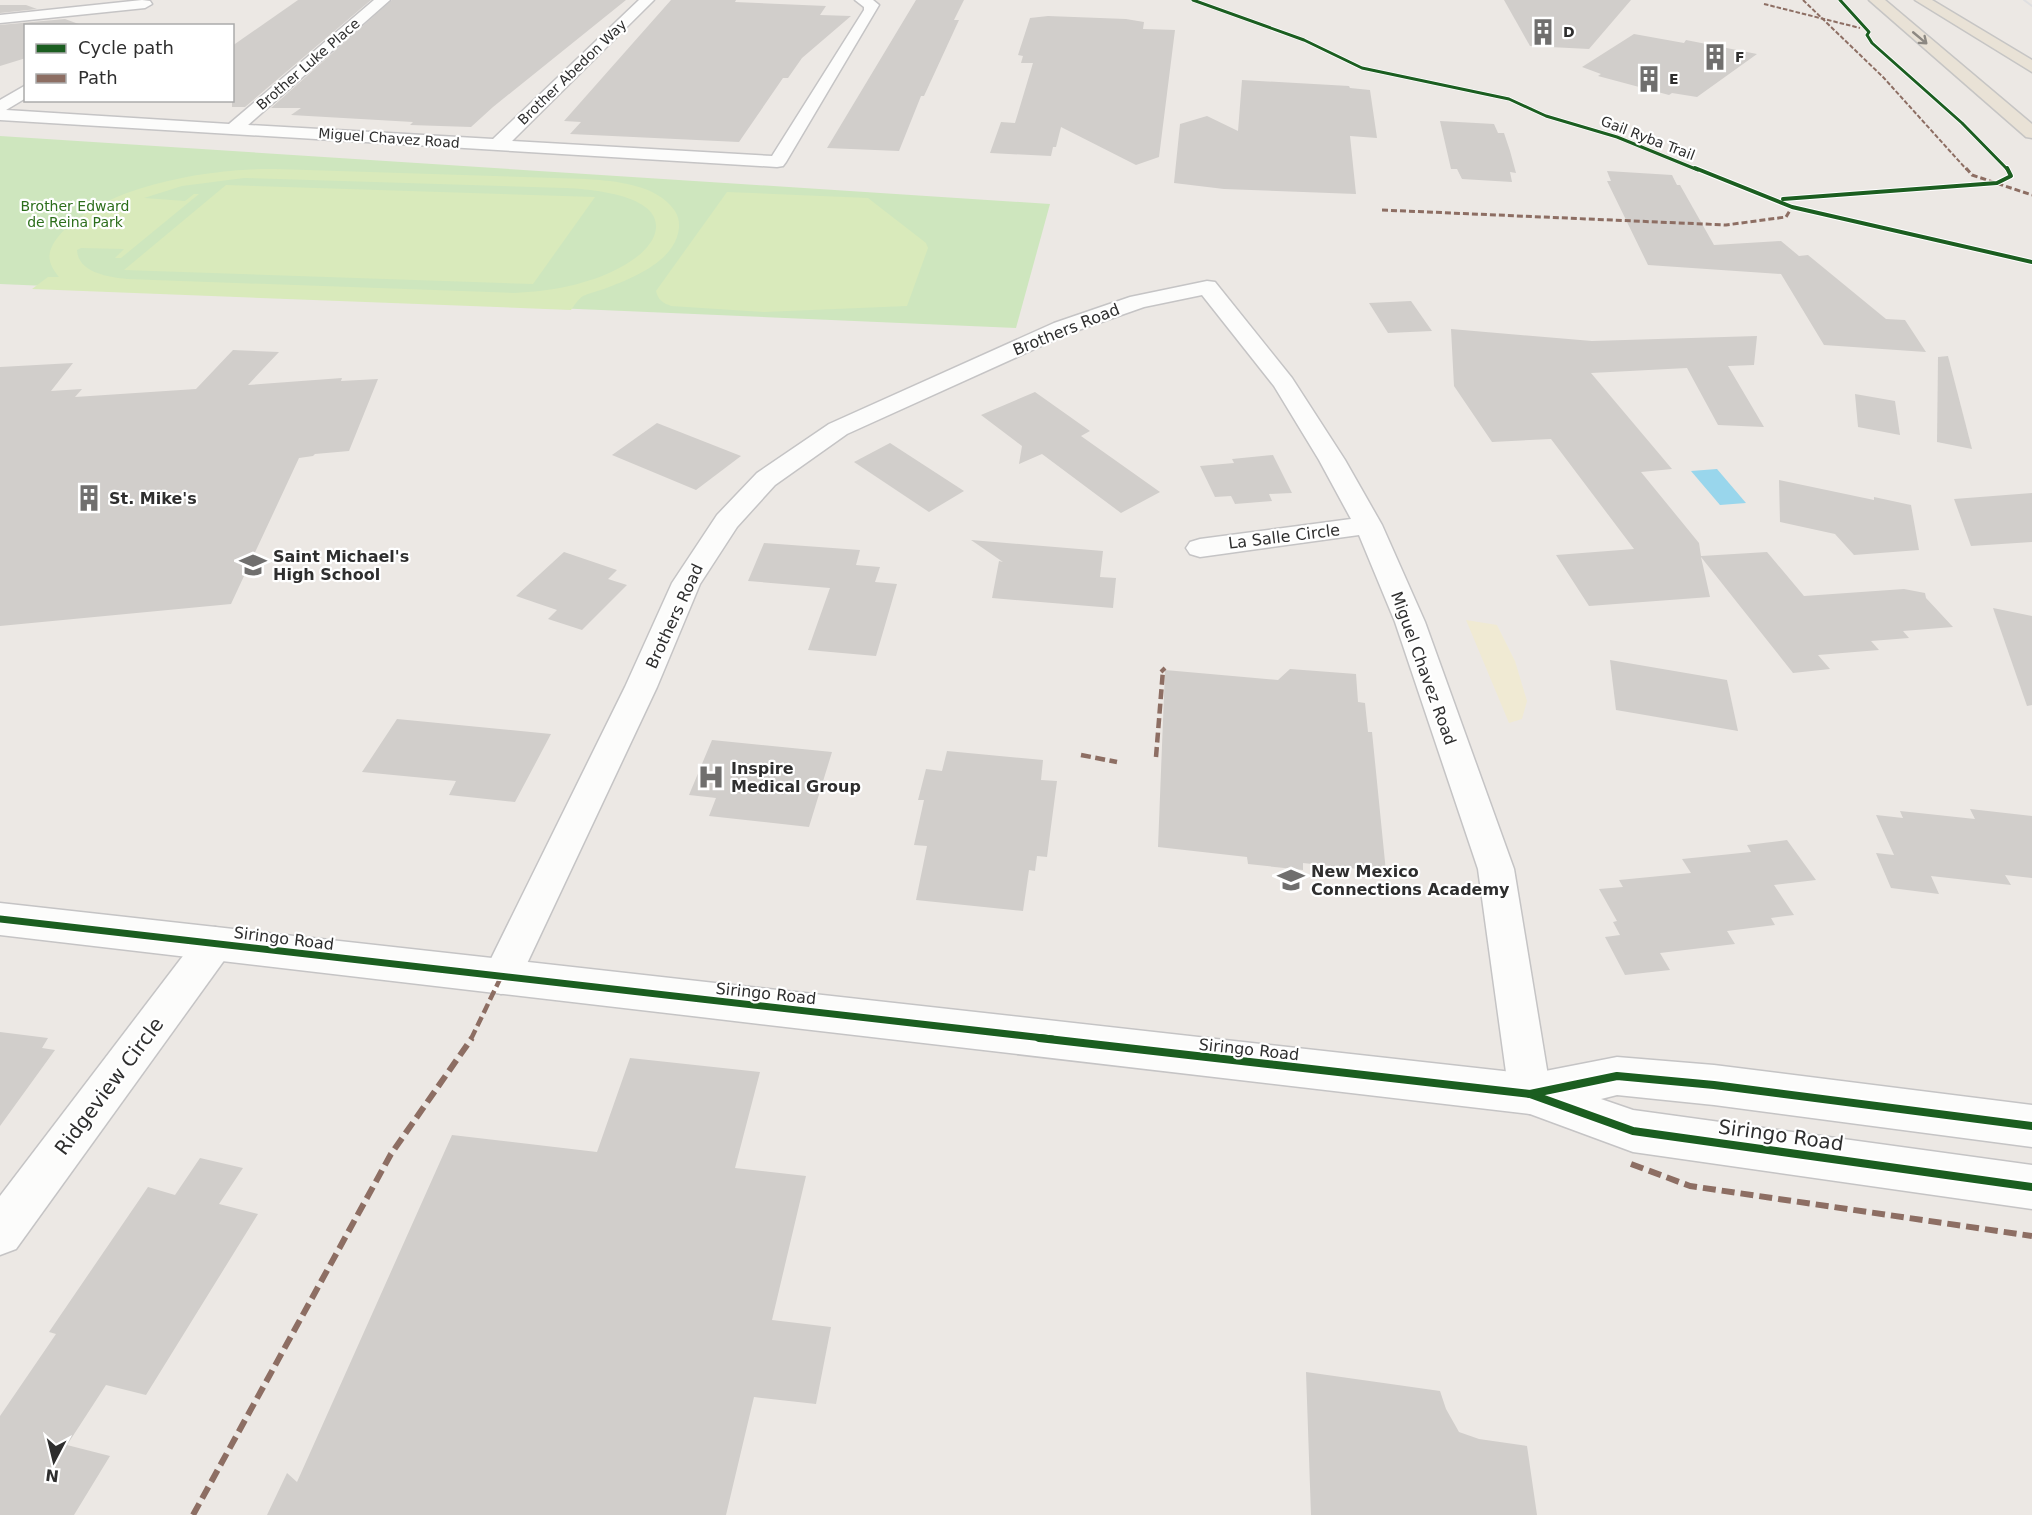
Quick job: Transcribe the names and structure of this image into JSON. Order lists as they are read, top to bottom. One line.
{"streets":{"street":["Brother Luke Place","Brother Abedon Way","Miguel Chavez Road","Brothers Road","La Salle Circle","Siringo Road","Ridgeview Circle"],"cycle path":["Gail Ryba Trail"]},"crossings":[["Brother Luke Place","Miguel Chavez Road"],["Brother Abedon Way","Miguel Chavez Road"],["Miguel Chavez Road","Brothers Road"],["Miguel Chavez Road","La Salle Circle"],["Miguel Chavez Road","Siringo Road"],["Brothers Road","Siringo Road"],["Siringo Road","Ridgeview Circle"]],"parks":["Brother Edward de Reina Park"],"places":{"building":["D","F","E","St. Mike's"],"school or university":["Saint Michael's High School","New Mexico Connections Academy"],"hospital":["Inspire Medical Group"]},"legend":["Cycle path","Path"],"north":"bottom"}
